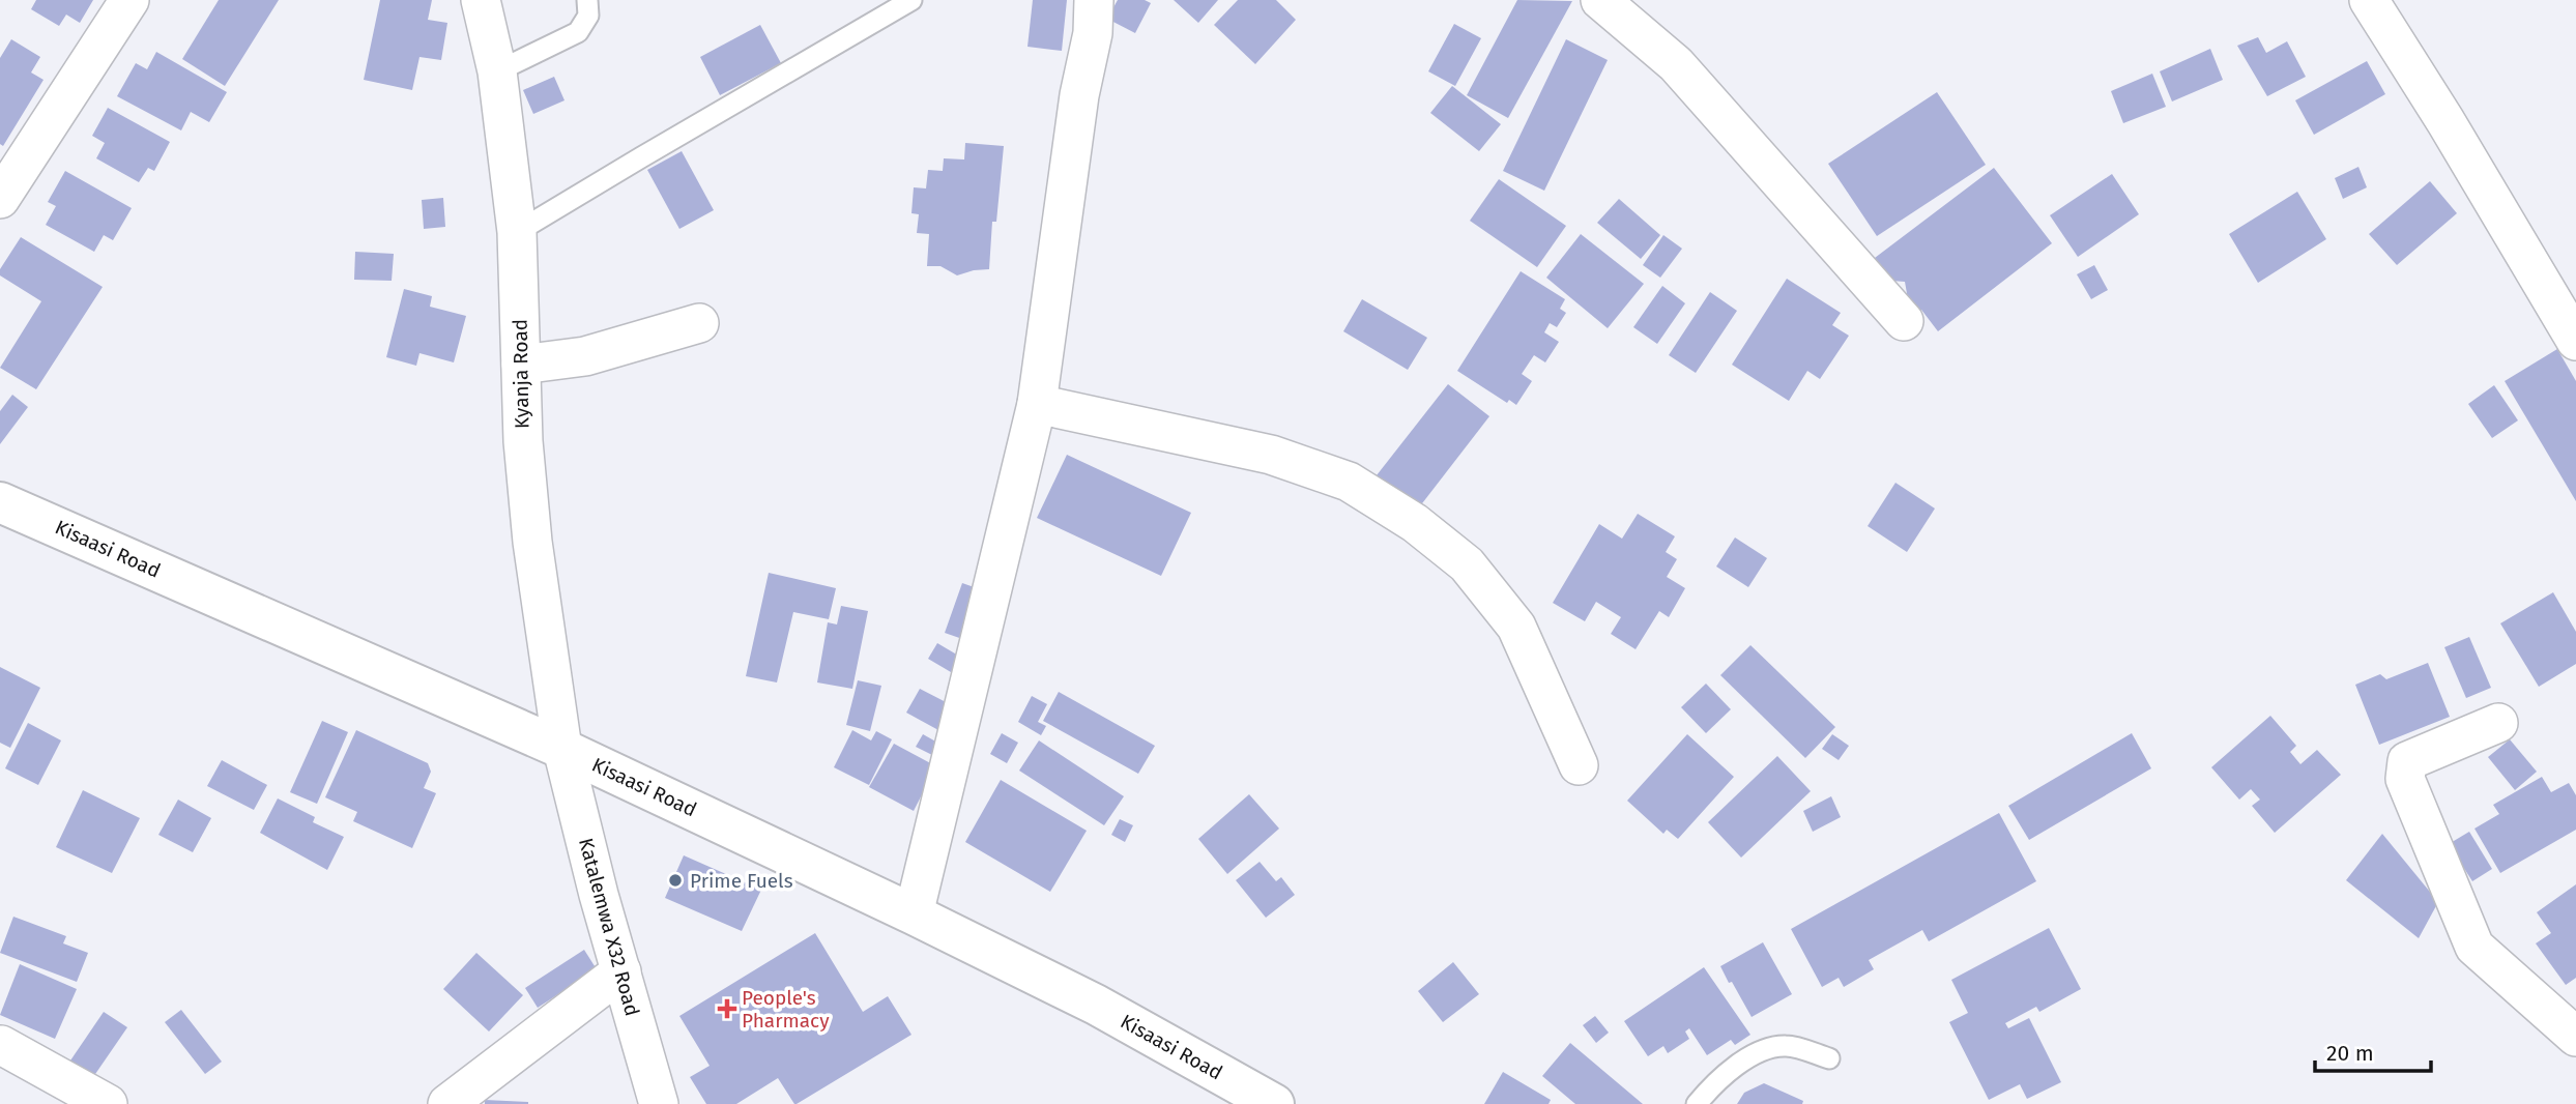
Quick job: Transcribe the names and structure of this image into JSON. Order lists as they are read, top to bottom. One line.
{"streets":{"main road":["Kisaasi Road"],"street":["Kyanja Road","Katalemwa X32 Road"]},"crossings":[["Kyanja Road","Kisaasi Road"],["Kyanja Road","Katalemwa X32 Road"],["Kisaasi Road","Katalemwa X32 Road"]],"places":{"other":["Prime Fuels"],"health":["People's Pharmacy"]},"scale_bar":"20 m"}
